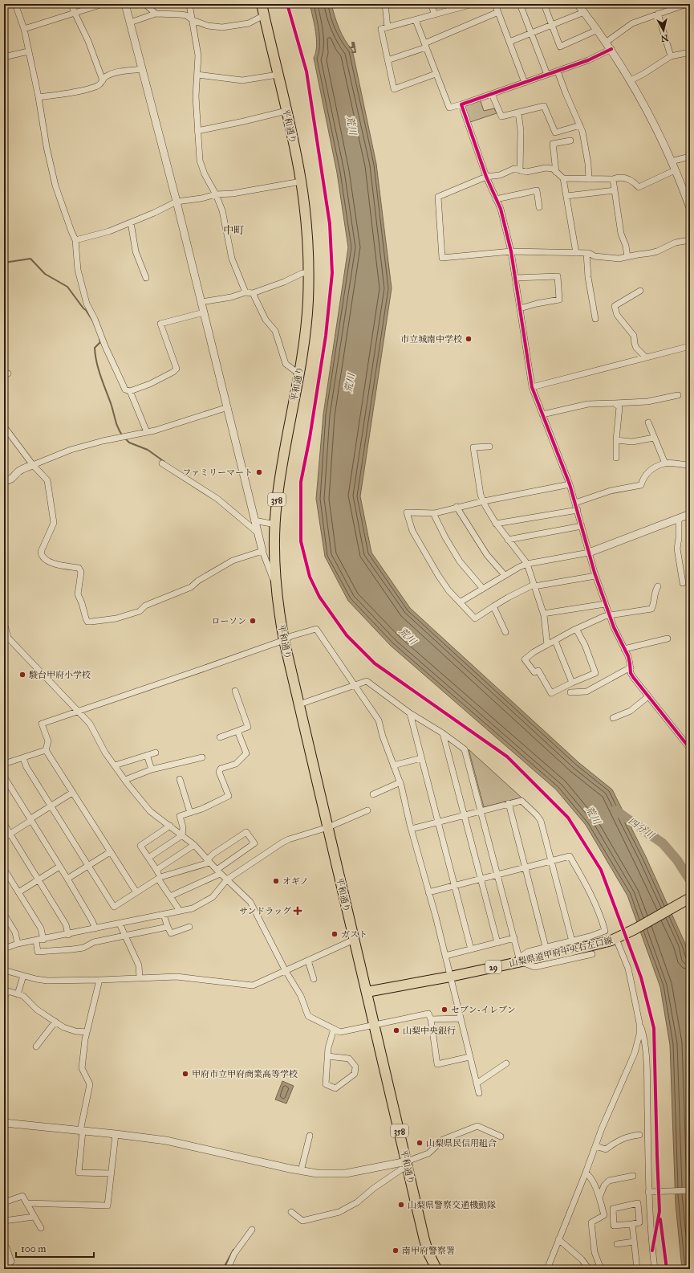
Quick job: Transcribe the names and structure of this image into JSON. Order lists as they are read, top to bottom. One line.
{"streets":{"main road":["平和通り","358","山梨県道甲府中央右左口線","29"]},"crossings":[["平和通り","山梨県道甲府中央右左口線"]],"districts":["中町"],"water":["荒川","四分川"],"places":{"other":["市立城南中学校","ファミリーマート","ローソン","駿台甲府小学校","オギノ","ガスト","セブン-イレブン","山梨中央銀行","甲府市立甲府商業高等学校","山梨県民信用組合","山梨県警察交通機動隊","南甲府警察署"],"health":["サンドラッグ"]},"scale_bar":"100 m","north":"bottom"}
